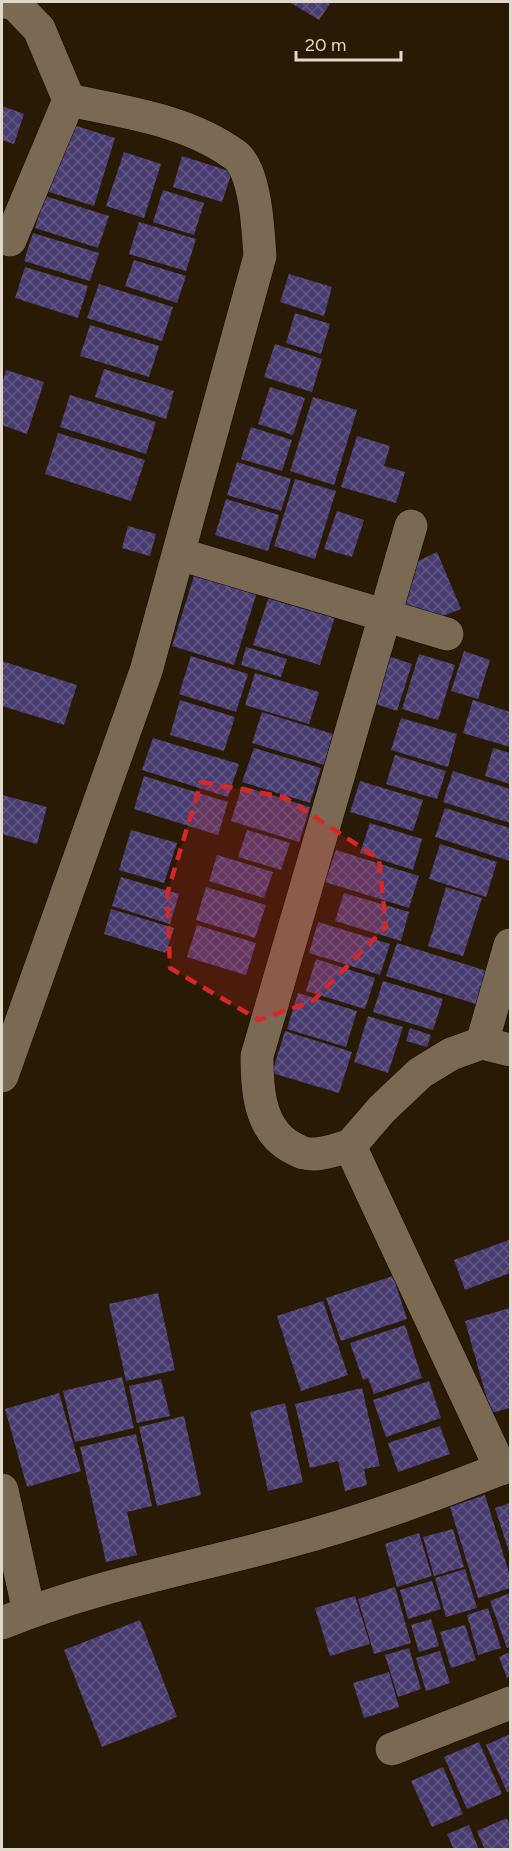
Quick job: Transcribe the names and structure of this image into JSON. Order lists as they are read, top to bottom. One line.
{"scale_bar":"20 m"}
